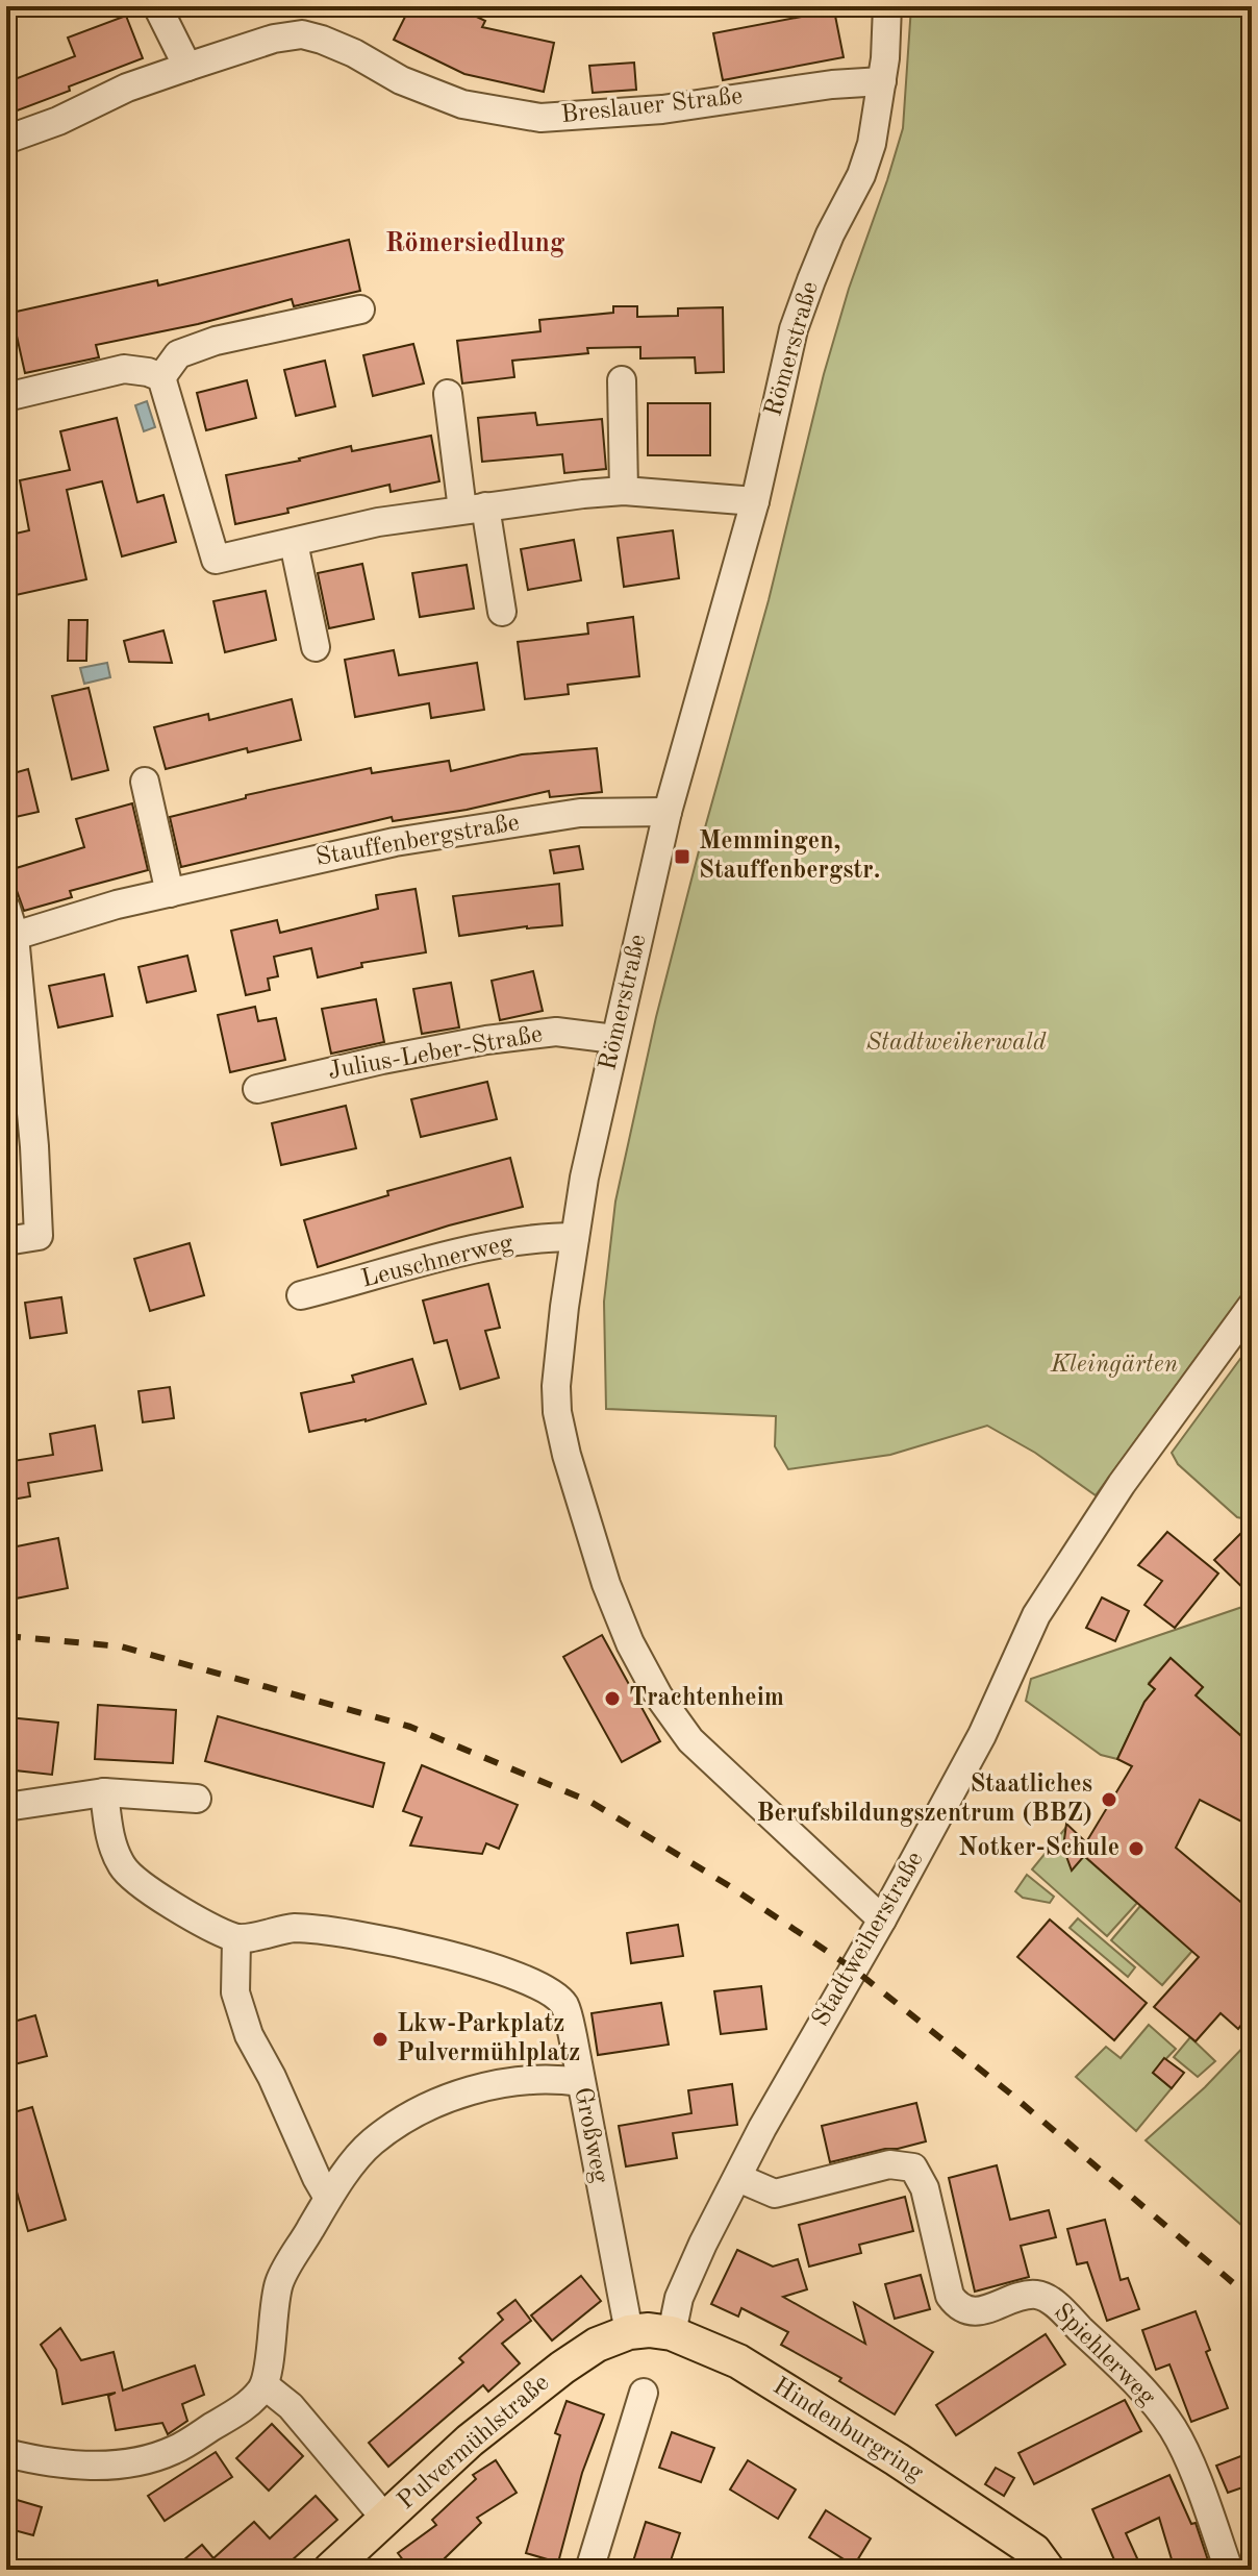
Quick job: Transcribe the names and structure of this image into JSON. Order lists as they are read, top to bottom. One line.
{"streets":{"main road":["Hindenburgring","Pulvermühlstraße"],"street":["Breslauer Straße","Römerstraße","Stauffenbergstraße","Julius-Leber-Straße","Leuschnerweg","Stadtweiherstraße","Großweg","Spiehlerweg"]},"crossings":[["Breslauer Straße","Römerstraße"],["Römerstraße","Stauffenbergstraße"],["Römerstraße","Julius-Leber-Straße"],["Römerstraße","Leuschnerweg"],["Römerstraße","Stadtweiherstraße"],["Stadtweiherstraße","Spiehlerweg"],["Stadtweiherstraße","Hindenburgring"],["Großweg","Hindenburgring"],["Großweg","Pulvermühlstraße"],["Hindenburgring","Pulvermühlstraße"]],"districts":["Römersiedlung"],"parks":["Stadtweiherwald","Kleingärten"],"places":{"transit":["Memmingen, Stauffenbergstr."],"other":["Trachtenheim","Staatliches Berufsbildungszentrum (BBZ)","Notker-Schule","Lkw-Parkplatz Pulvermühlplatz"]}}
